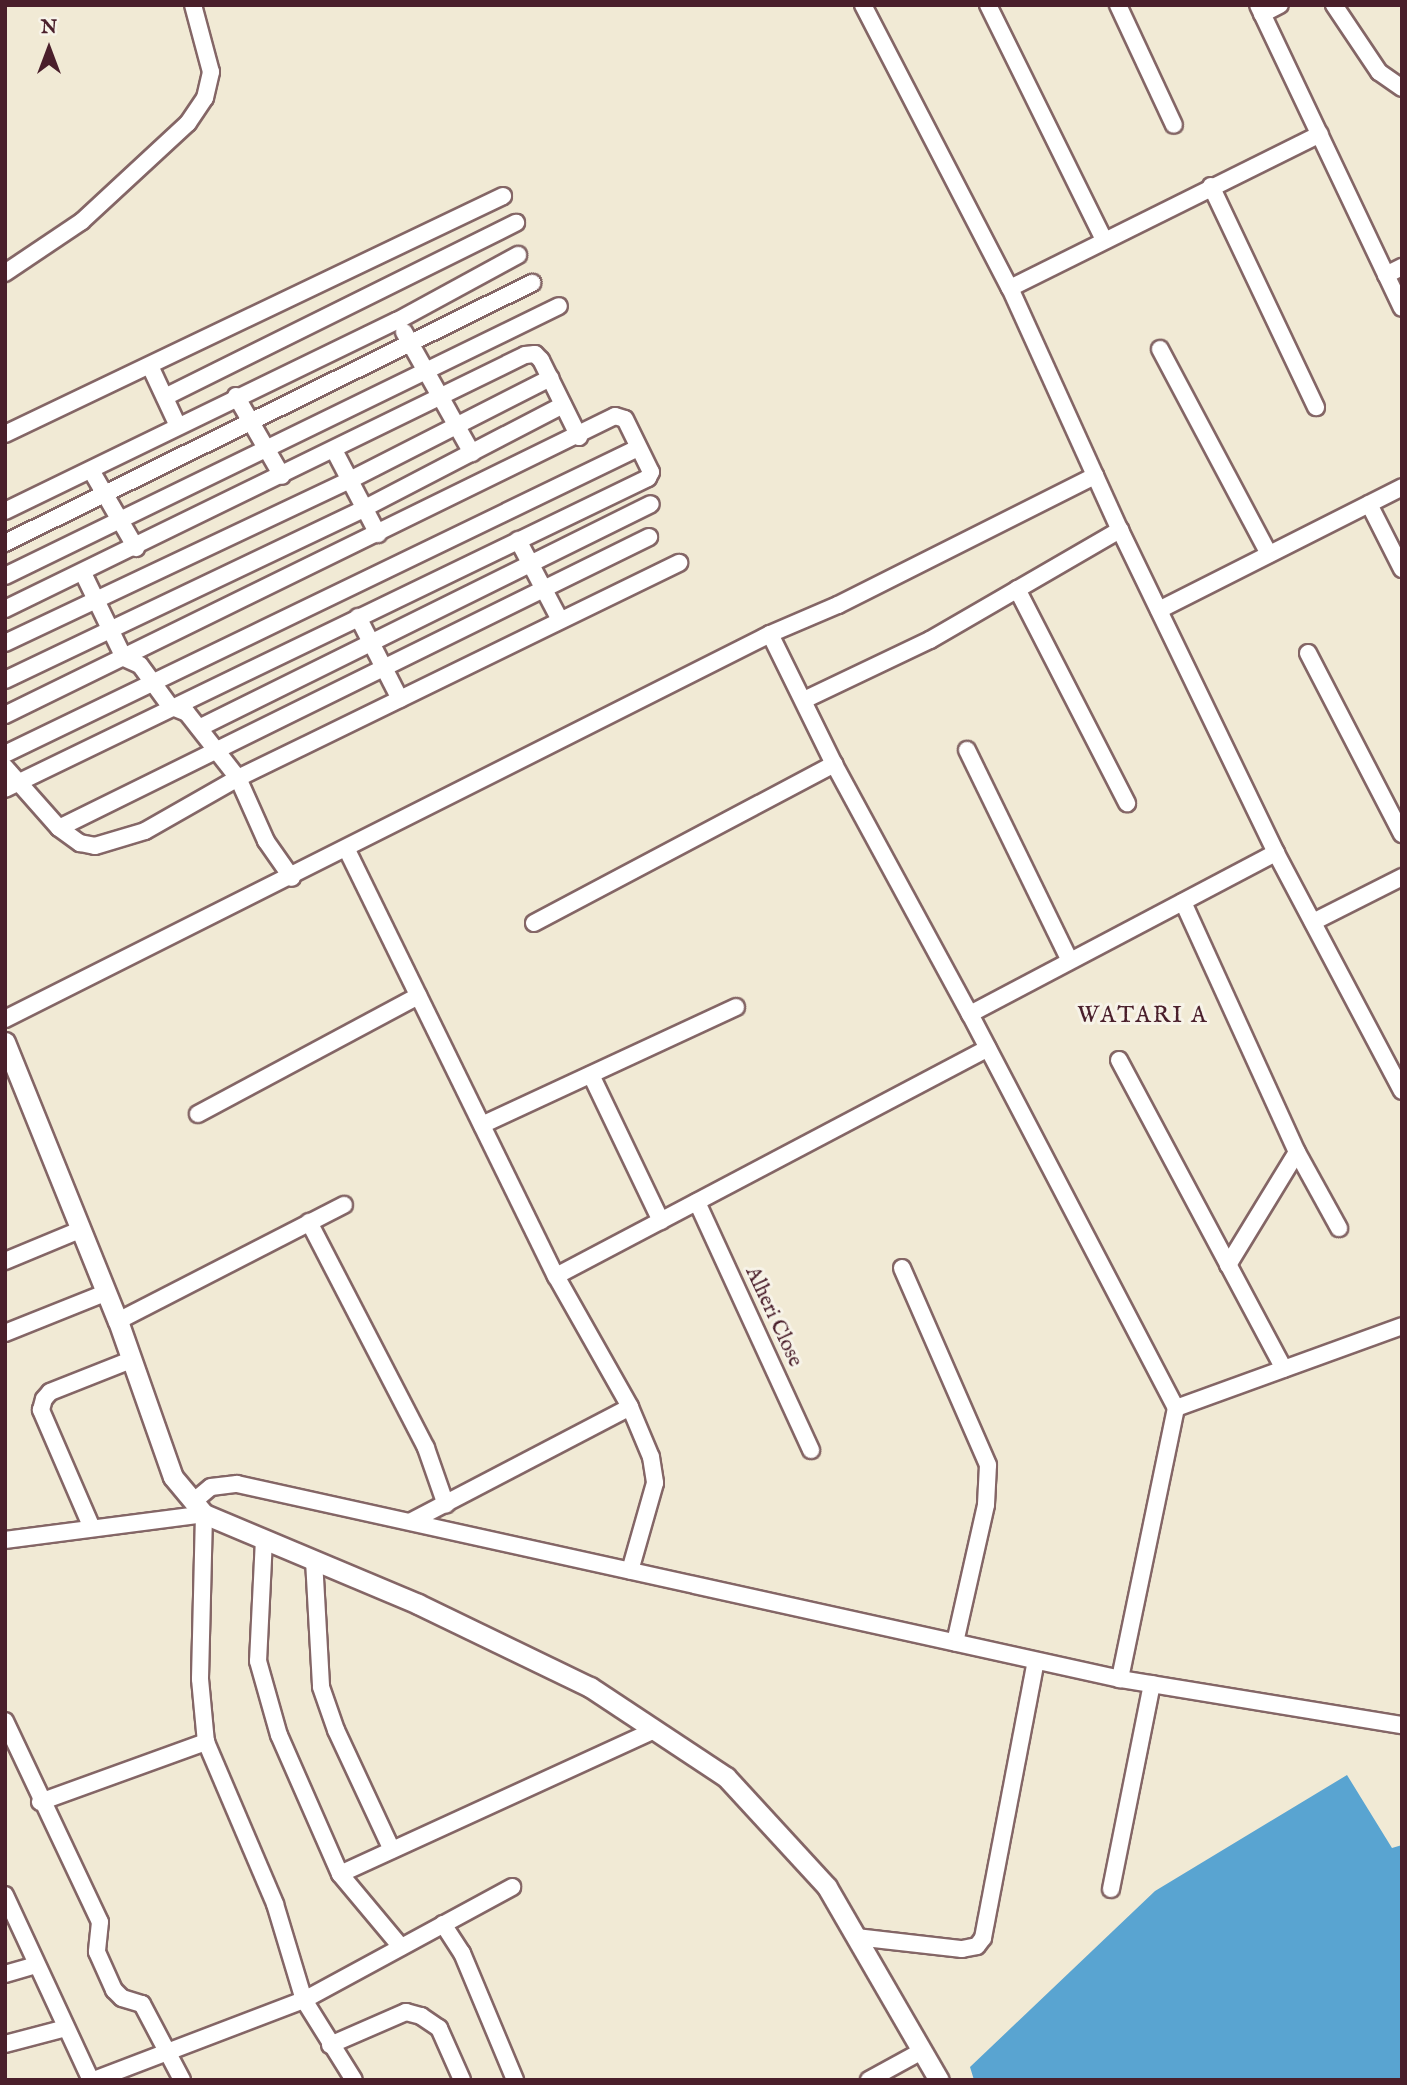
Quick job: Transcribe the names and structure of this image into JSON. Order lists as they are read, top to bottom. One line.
{"streets":{"street":["Alheri Close"]},"districts":["WATARI A"],"north":"top"}
